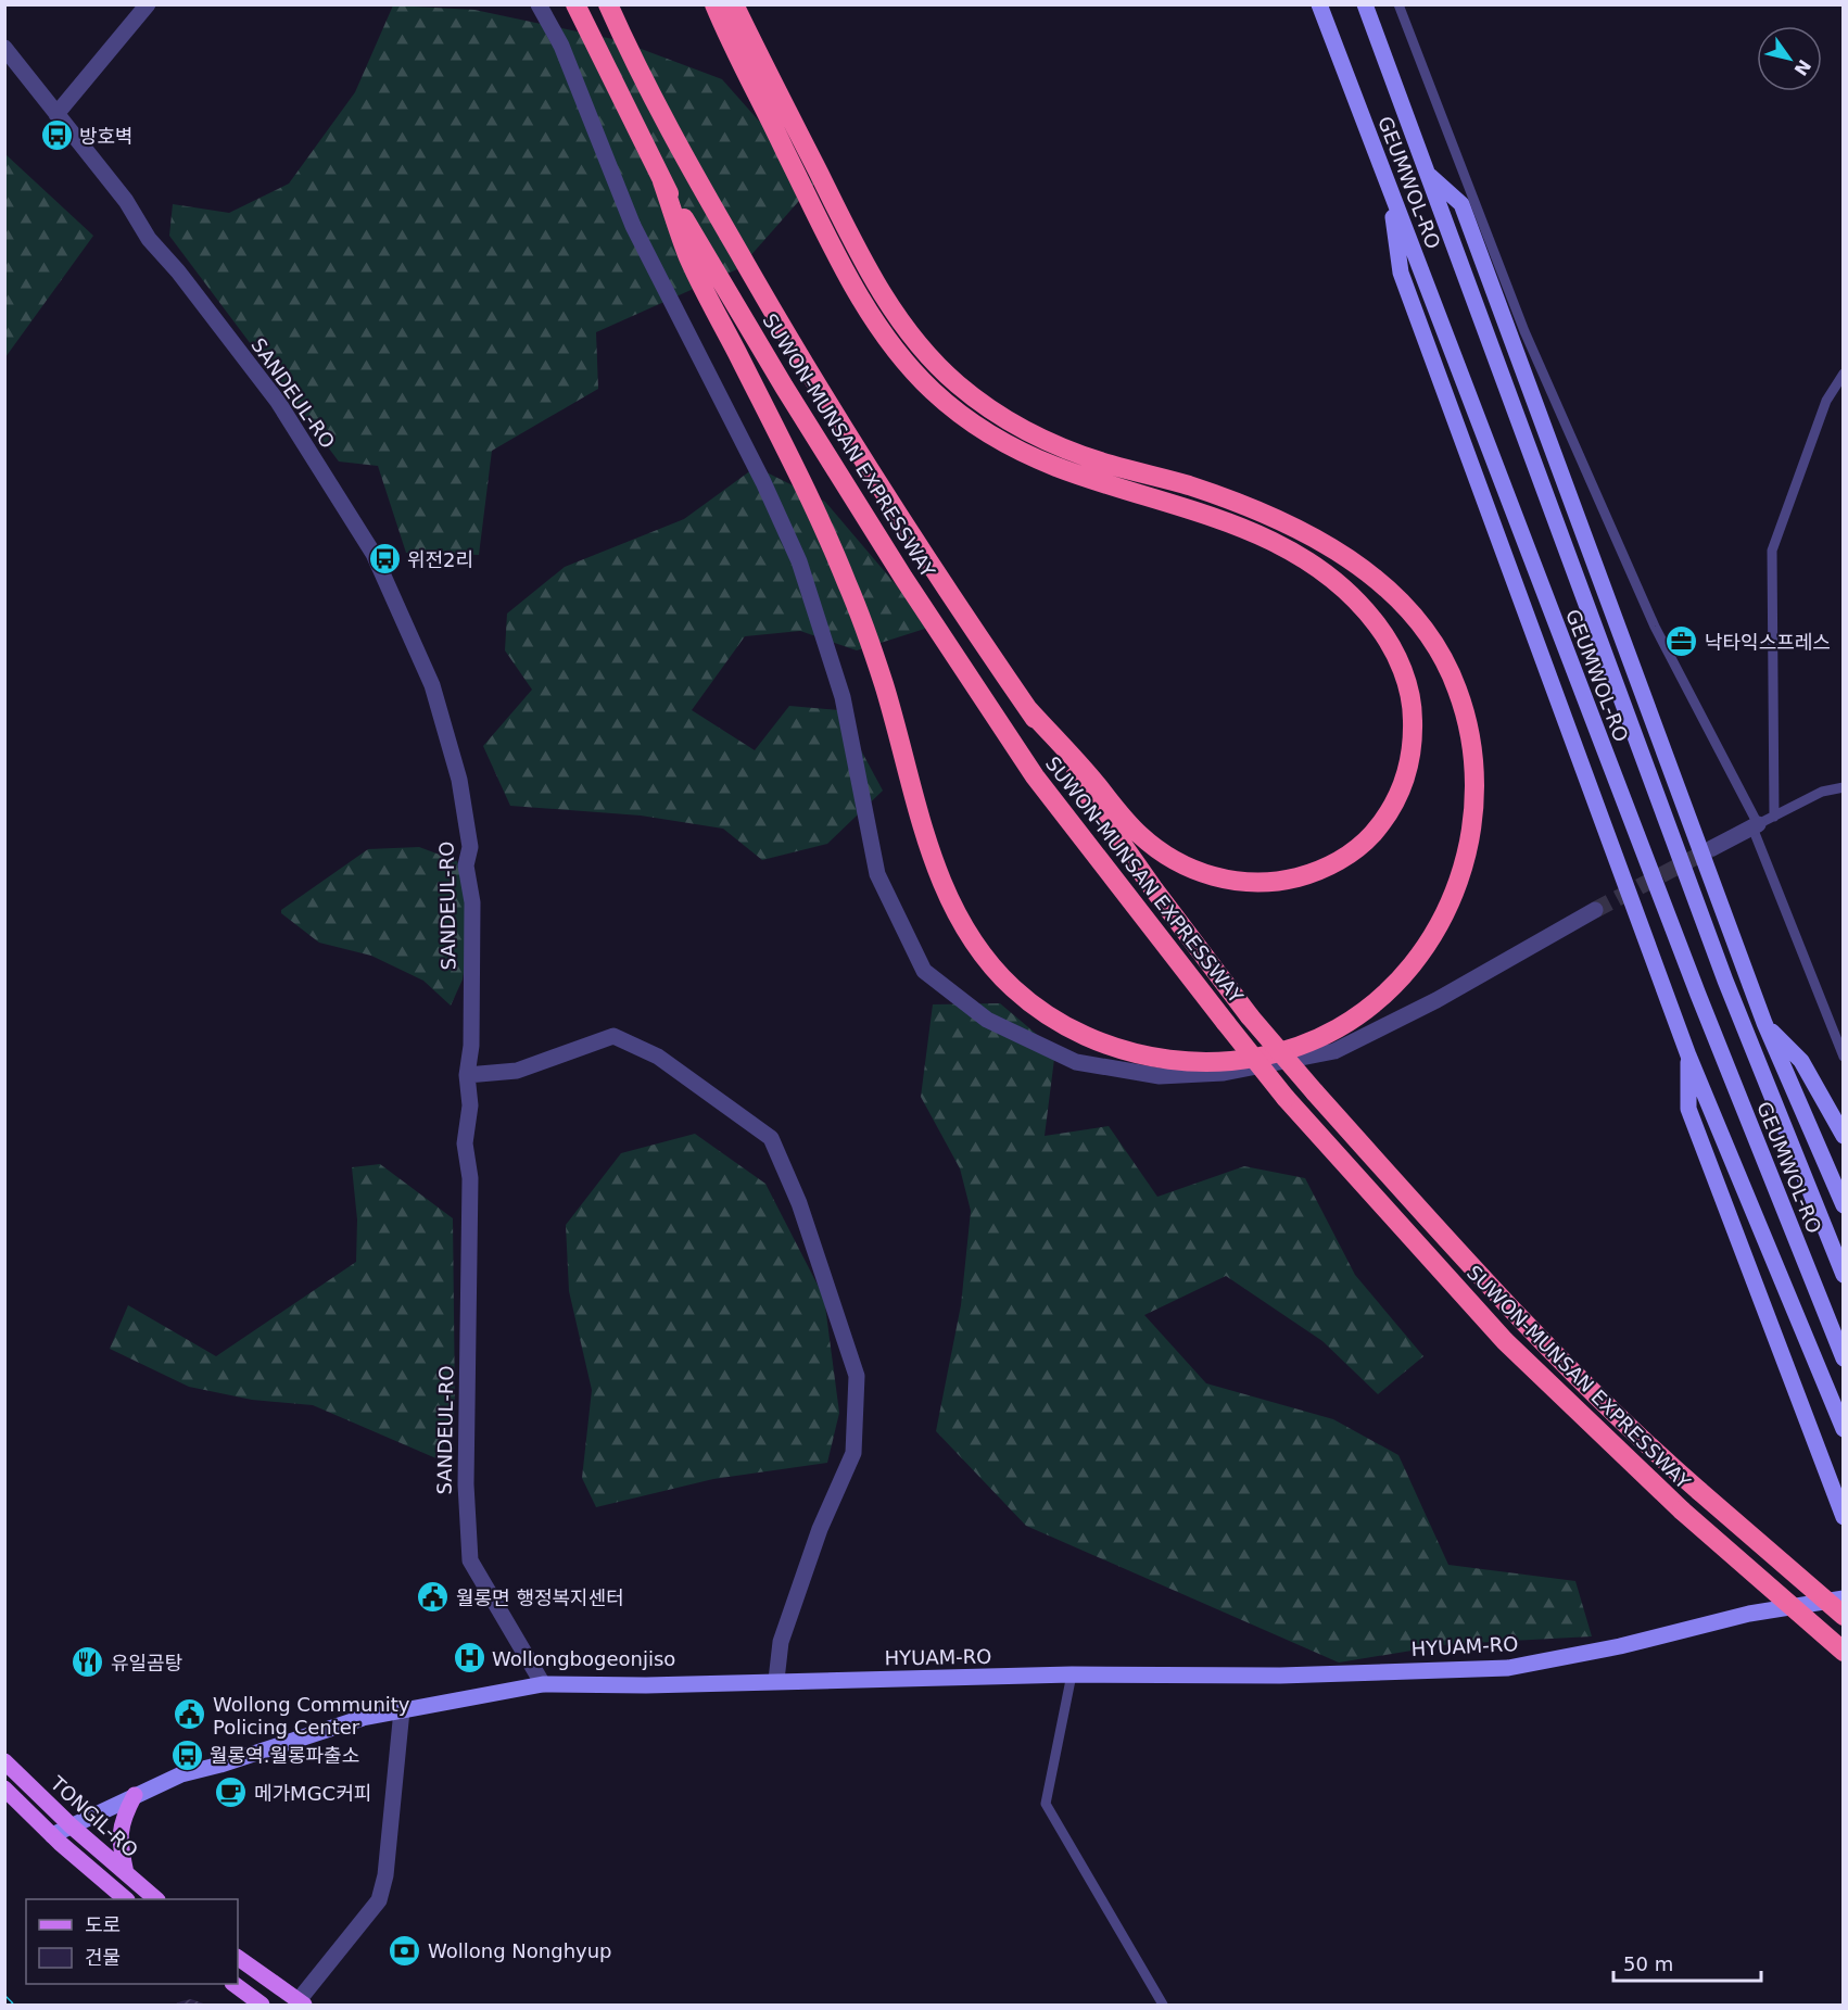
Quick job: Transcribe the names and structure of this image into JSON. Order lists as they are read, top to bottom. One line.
{"streets":{"highway":["SUWON-MUNSAN EXPRESSWAY"],"main road":["GEUMWOL-RO","HYUAM-RO","TONGIL-RO"],"street":["SANDEUL-RO"]},"crossings":[["SANDEUL-RO","HYUAM-RO"],["HYUAM-RO","TONGIL-RO"]],"places":{"bus stop":["방호벽","위전2리","월롱역.월롱파출소"],"office":["낙타익스프레스"],"public building":["월롱면 행정복지센터","Wollong Community Policing Center"],"hospital":["Wollongbogeonjiso"],"restaurant":["유일곰탕"],"cafe":["메가MGC커피"],"bank":["Wollong Nonghyup"]},"legend":["도로","건물"],"scale_bar":"50 m","north":"bottom right"}
